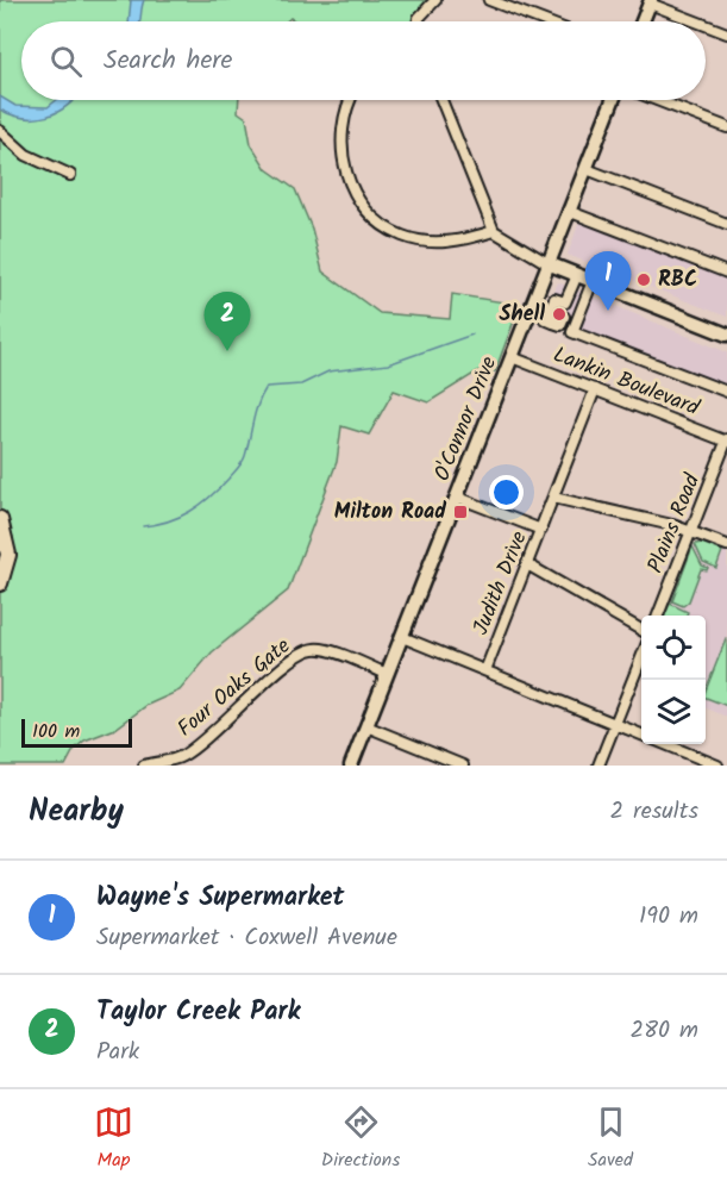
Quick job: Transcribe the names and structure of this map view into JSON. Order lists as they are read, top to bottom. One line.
{"streets":{"main road":["O'Connor Drive"],"street":["Lankin Boulevard","Plains Road","Judith Drive","Four Oaks Gate"]},"crossings":[["Lankin Boulevard","O'Connor Drive"],["Lankin Boulevard","Plains Road"],["Lankin Boulevard","Judith Drive"],["O'Connor Drive","Four Oaks Gate"]],"places":{"other":["RBC","Shell"],"transit":["Milton Road"]},"scale_bar":"100 m","page":{"search":"Search here","pins":["1","2"],"scale":"100 m","heading":["Nearby","2 results"],"list":[{"mark":"1","name":"Wayne's Supermarket","note":"Supermarket · Coxwell Avenue","value":"190 m"},{"mark":"2","name":"Taylor Creek Park","note":"Park","value":"280 m"}],"nav":["Map","Directions","Saved"]}}
